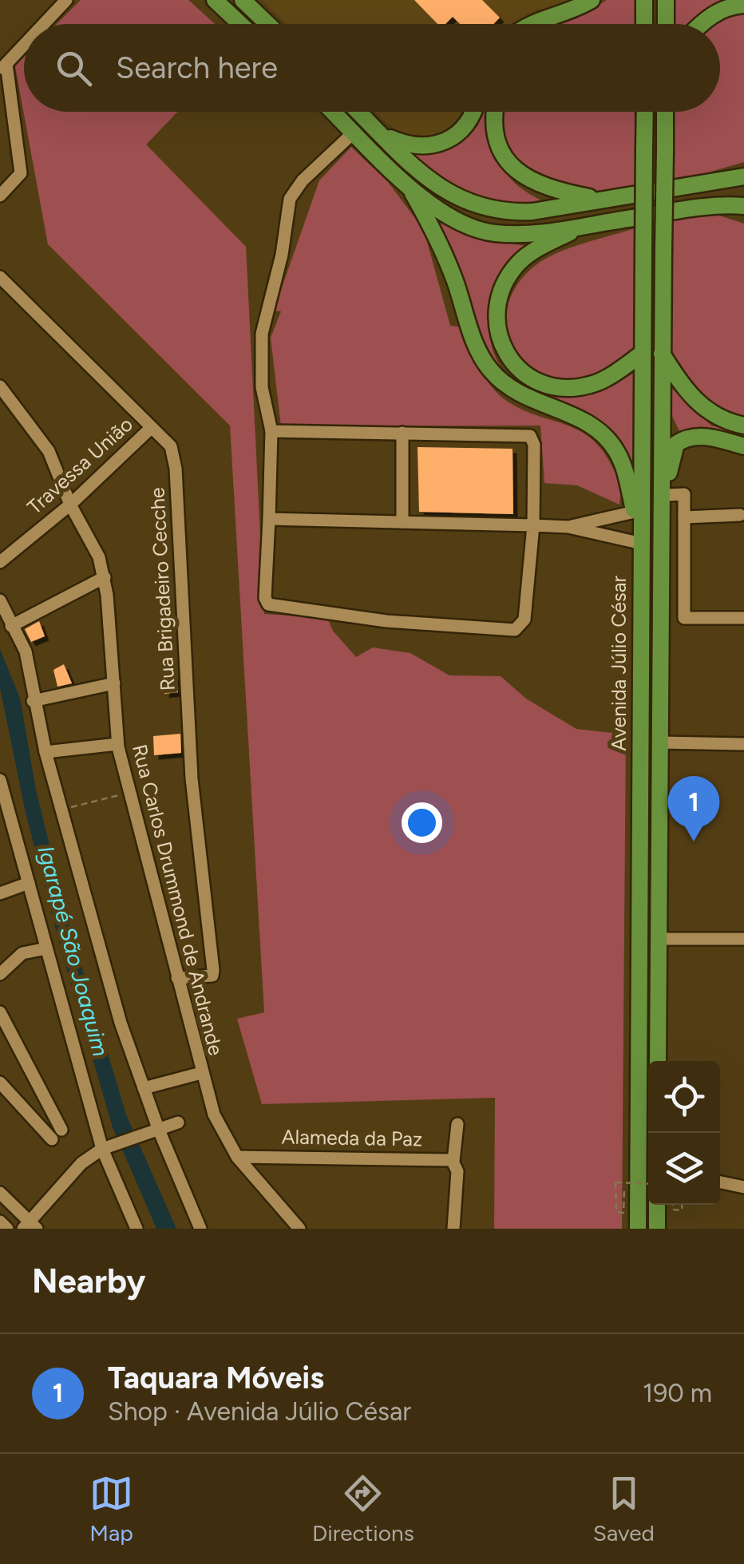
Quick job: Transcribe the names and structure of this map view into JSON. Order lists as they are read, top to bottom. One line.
{"streets":{"main road":["Avenida Júlio César"],"street":["Travessa União","Rua Brigadeiro Cecche","Rua Carlos Drummond de Andrande","Alameda da Paz"]},"crossings":[["Travessa União","Rua Brigadeiro Cecche"],["Travessa União","Rua Carlos Drummond de Andrande"],["Rua Brigadeiro Cecche","Rua Carlos Drummond de Andrande"],["Rua Carlos Drummond de Andrande","Alameda da Paz"]],"water":["Igarapé São Joaquim"],"page":{"search":"Search here","pins":"1","heading":"Nearby","list":[{"mark":"1","name":"Taquara Móveis","note":"Shop · Avenida Júlio César","value":"190 m"}],"nav":["Map","Directions","Saved"]}}
